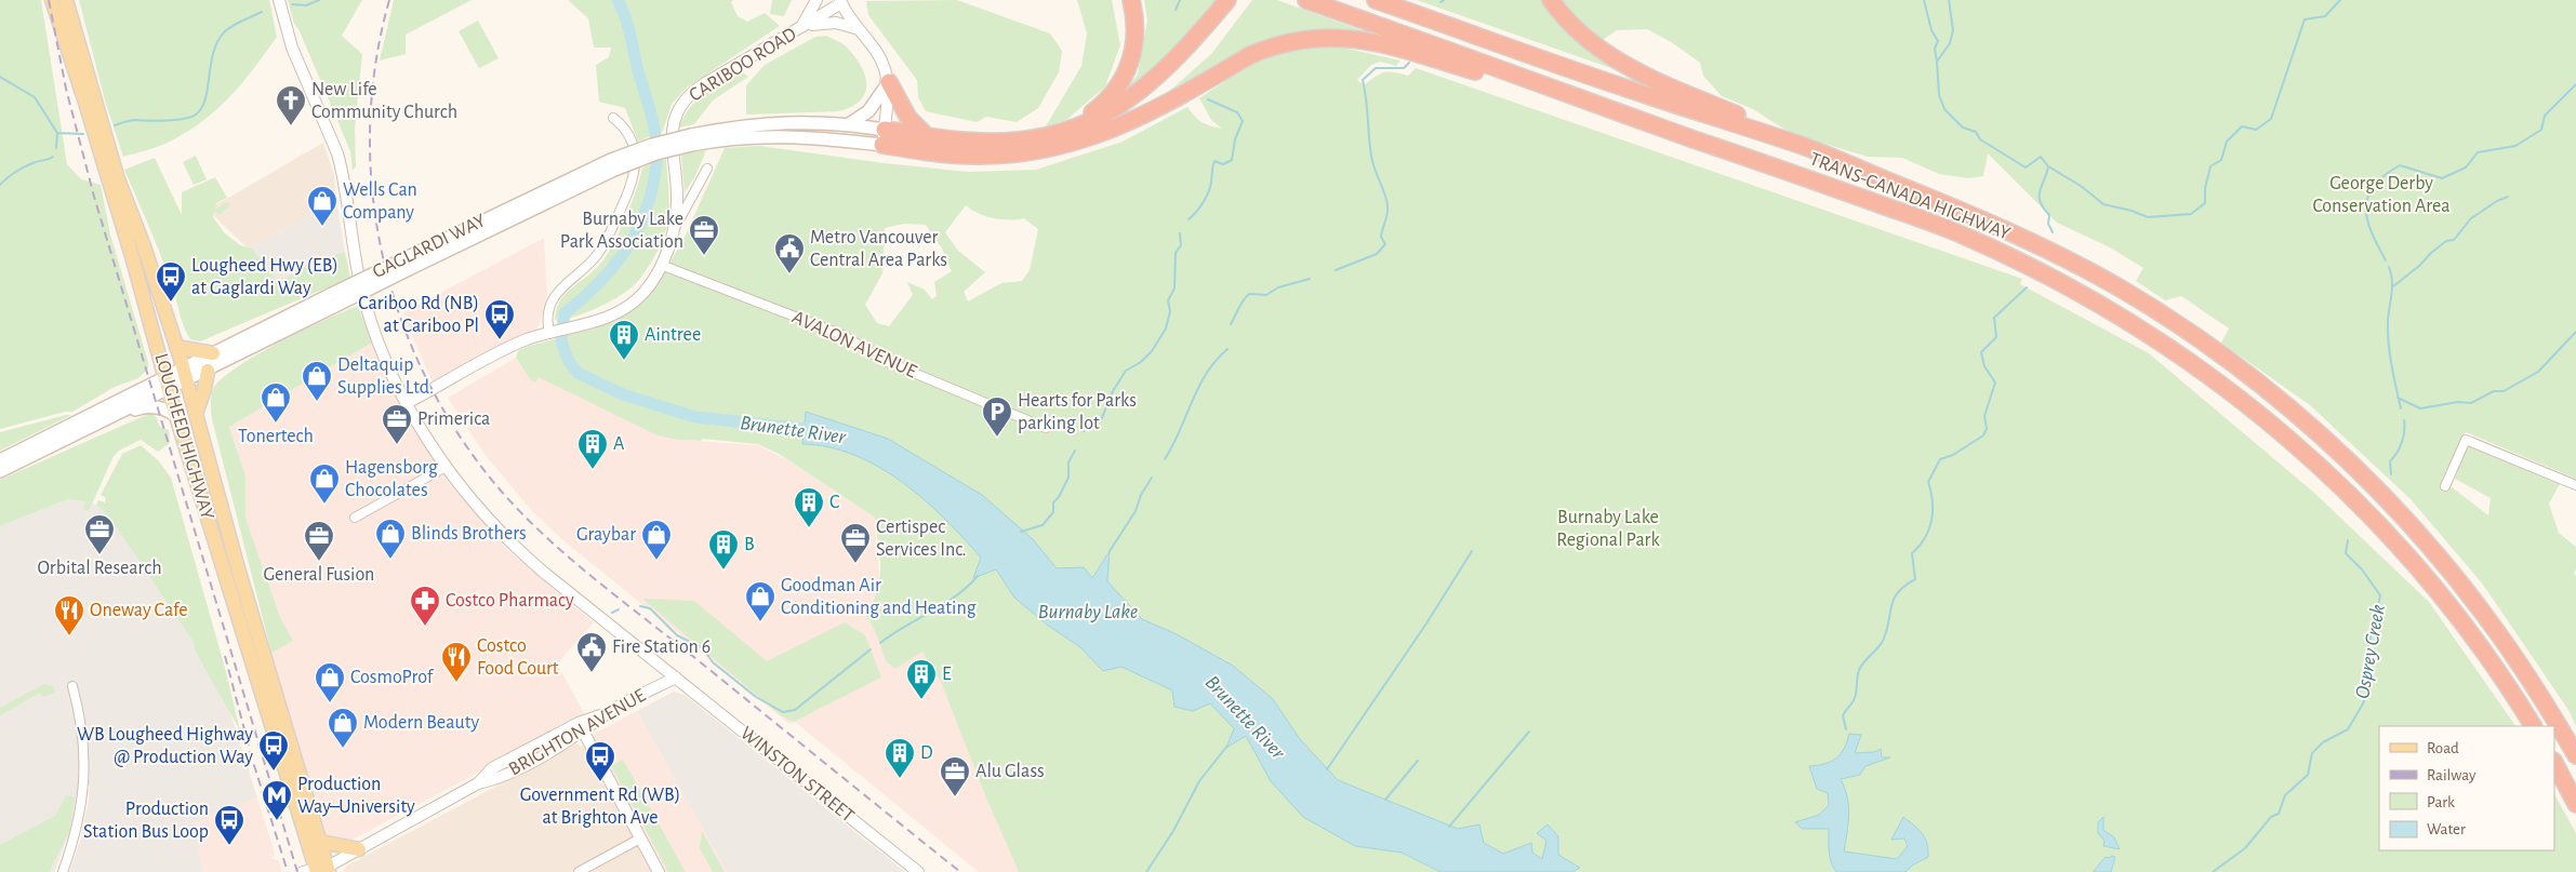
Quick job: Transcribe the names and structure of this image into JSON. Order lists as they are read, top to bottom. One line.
{"streets":{"highway":["TRANS-CANADA HIGHWAY"],"main road":["GAGLARDI WAY","LOUGHEED HIGHWAY"],"street":["CARIBOO ROAD","AVALON AVENUE","BRIGHTON AVENUE","WINSTON STREET"]},"crossings":[["CARIBOO ROAD","GAGLARDI WAY"],["CARIBOO ROAD","AVALON AVENUE"],["CARIBOO ROAD","WINSTON STREET"],["GAGLARDI WAY","LOUGHEED HIGHWAY"],["LOUGHEED HIGHWAY","BRIGHTON AVENUE"],["BRIGHTON AVENUE","WINSTON STREET"]],"water":["Brunette River","Burnaby Lake","Osprey Creek"],"parks":["George Derby Conservation Area","Burnaby Lake Regional Park"],"places":{"church":["New Life Community Church"],"shop":["Wells Can Company","Deltaquip Supplies Ltd.","Tonertech","Hagensborg Chocolates","Blinds Brothers","Graybar","Goodman Air Conditioning and Heating","CosmoProf","Modern Beauty"],"office":["Burnaby Lake Park Association","Primerica","Orbital Research","General Fusion","Certispec Services Inc.","Alu Glass"],"public building":["Metro Vancouver Central Area Parks","Fire Station 6"],"bus stop":["Lougheed Hwy (EB) at Gaglardi Way","Cariboo Rd (NB) at Cariboo Pl","WB Lougheed Highway @ Production Way","Government Rd (WB) at Brighton Ave","Production Station Bus Loop"],"building":["Aintree","A","C","B","E","D"],"parking":["Hearts for Parks parking lot"],"pharmacy":["Costco Pharmacy"],"restaurant":["Oneway Cafe","Costco Food Court"],"metro station":["Production Way–University"]},"legend":["Road","Railway","Park","Water"]}
